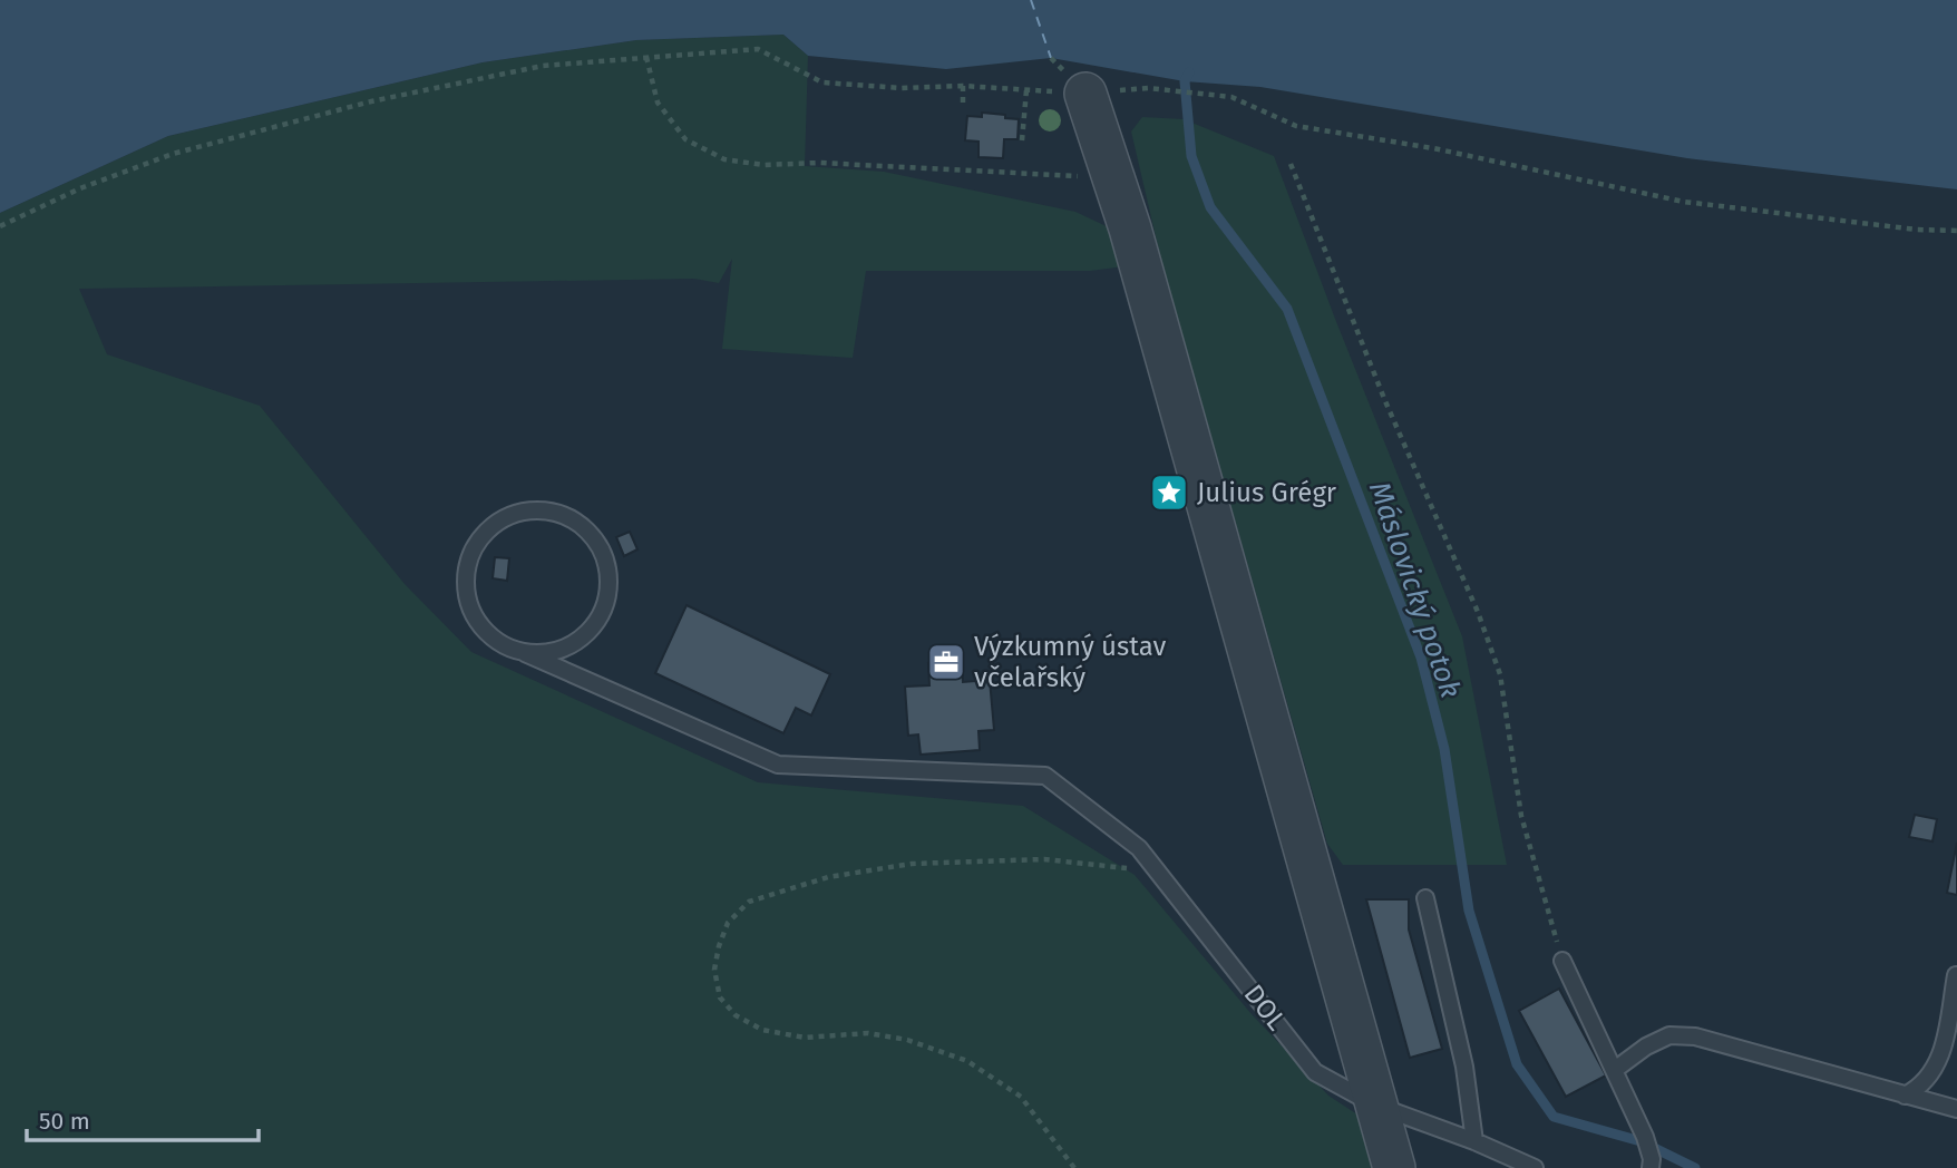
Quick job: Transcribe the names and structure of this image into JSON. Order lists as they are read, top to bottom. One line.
{"streets":{"lane":["DOL"]},"water":["Máslovický potok"],"places":{"place":["Julius Grégr"],"office":["Výzkumný ústav včelařský"]},"scale_bar":"50 m"}
